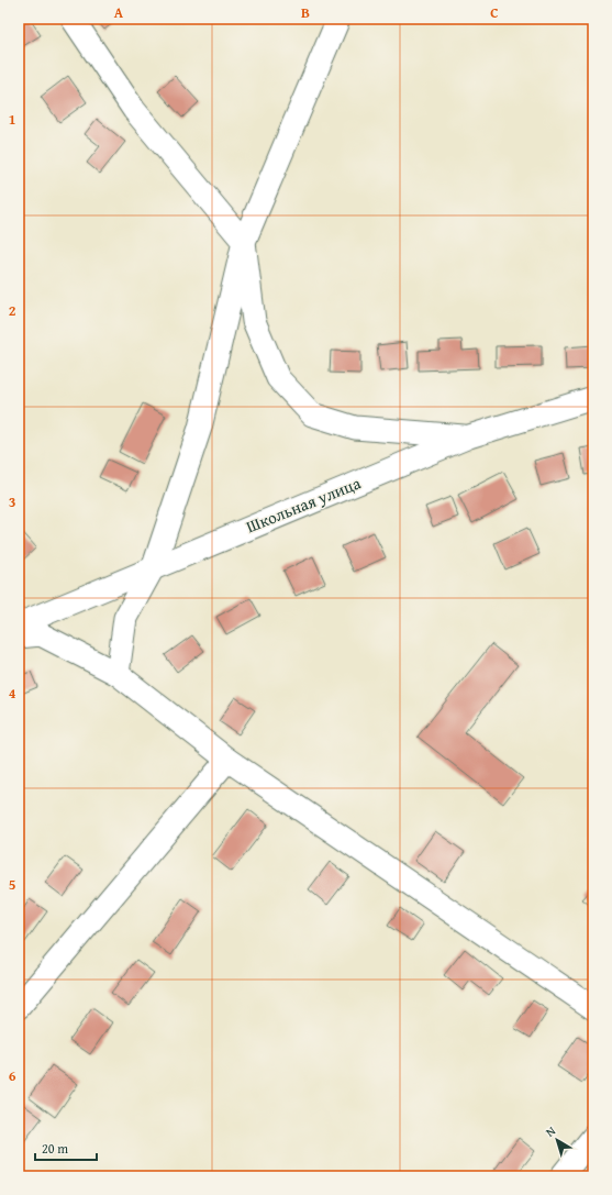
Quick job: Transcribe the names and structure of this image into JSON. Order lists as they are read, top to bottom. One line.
{"streets":{"street":["Школьная улица"]},"scale_bar":"20 m","north":"top left","grid":{"columns":["A","B","C"],"rows":["1","2","3","4","5","6"]}}
